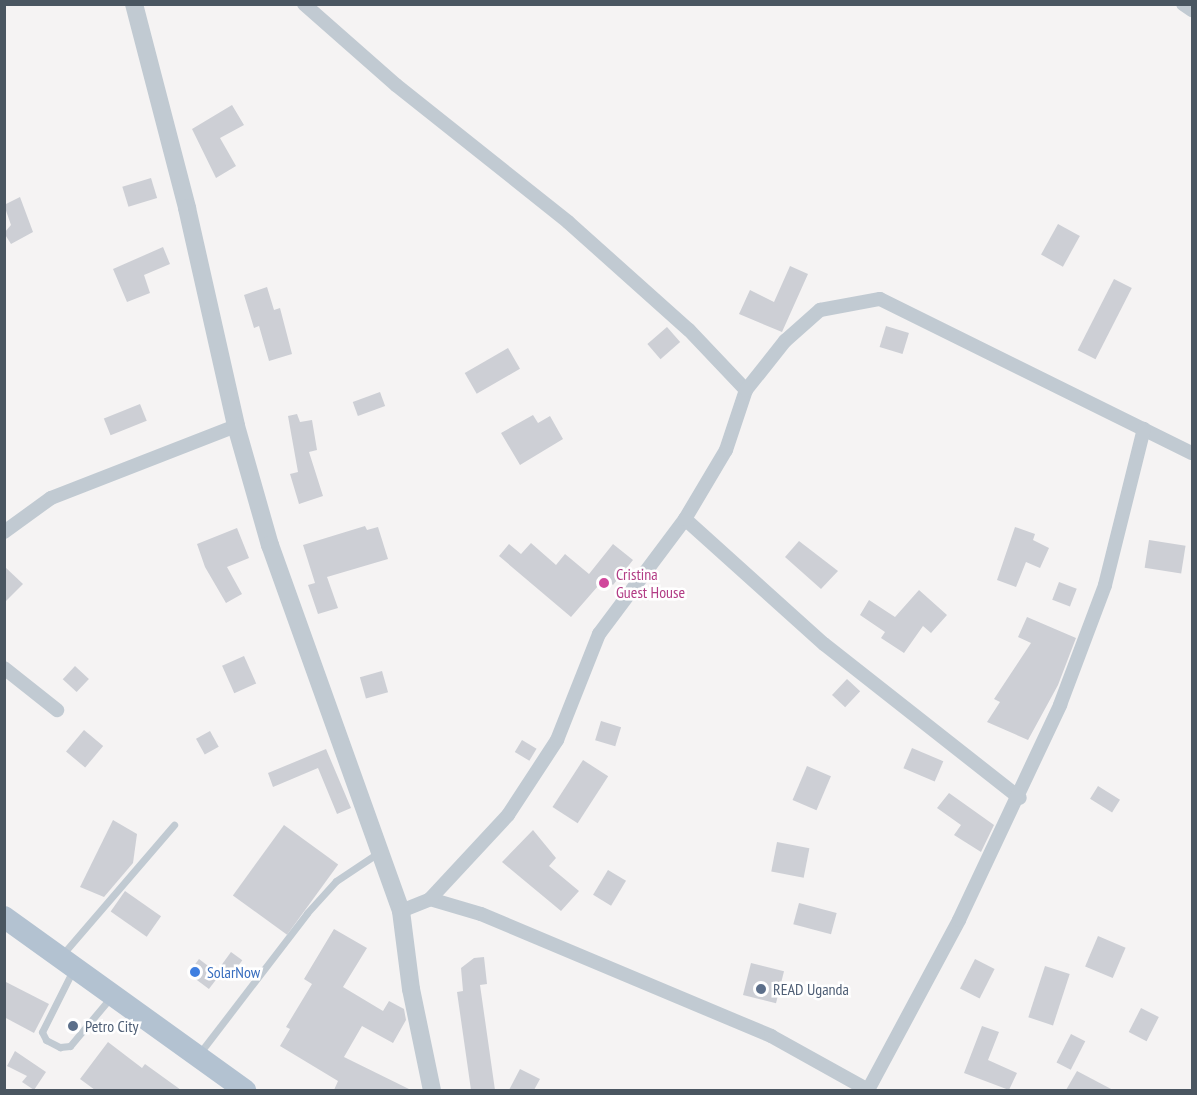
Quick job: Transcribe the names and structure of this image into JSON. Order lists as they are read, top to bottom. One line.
{"places":["Cristina Guest House","SolarNow","READ Uganda","Petro City"]}
